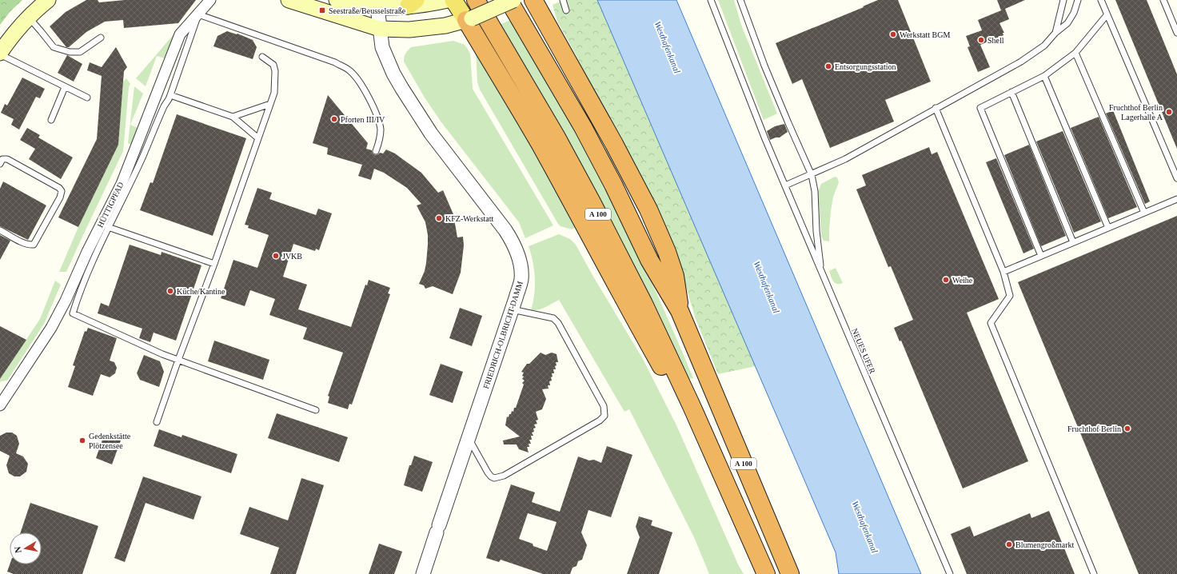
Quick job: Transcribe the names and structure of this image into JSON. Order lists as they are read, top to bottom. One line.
{"streets":{"highway":["A 100"],"street":["HÜTTIGPFAD","FRIEDRICH-OLBRICHT-DAMM"],"lane":["NEUES UFER"]},"water":["Westhafenkanal"],"places":{"transit":["Seestraße/Beusselstraße"],"other":["Werkstatt BGM","Shell","Entsorgungsstation","Fruchthof Berlin Lagerhalle A","Pforten III/IV","KFZ-Werkstatt","JVKB","Weihe","Küche/Kantine","Fruchthof Berlin","Gedenkstätte Plötzensee","Blumengroßmarkt"]},"north":"left"}
